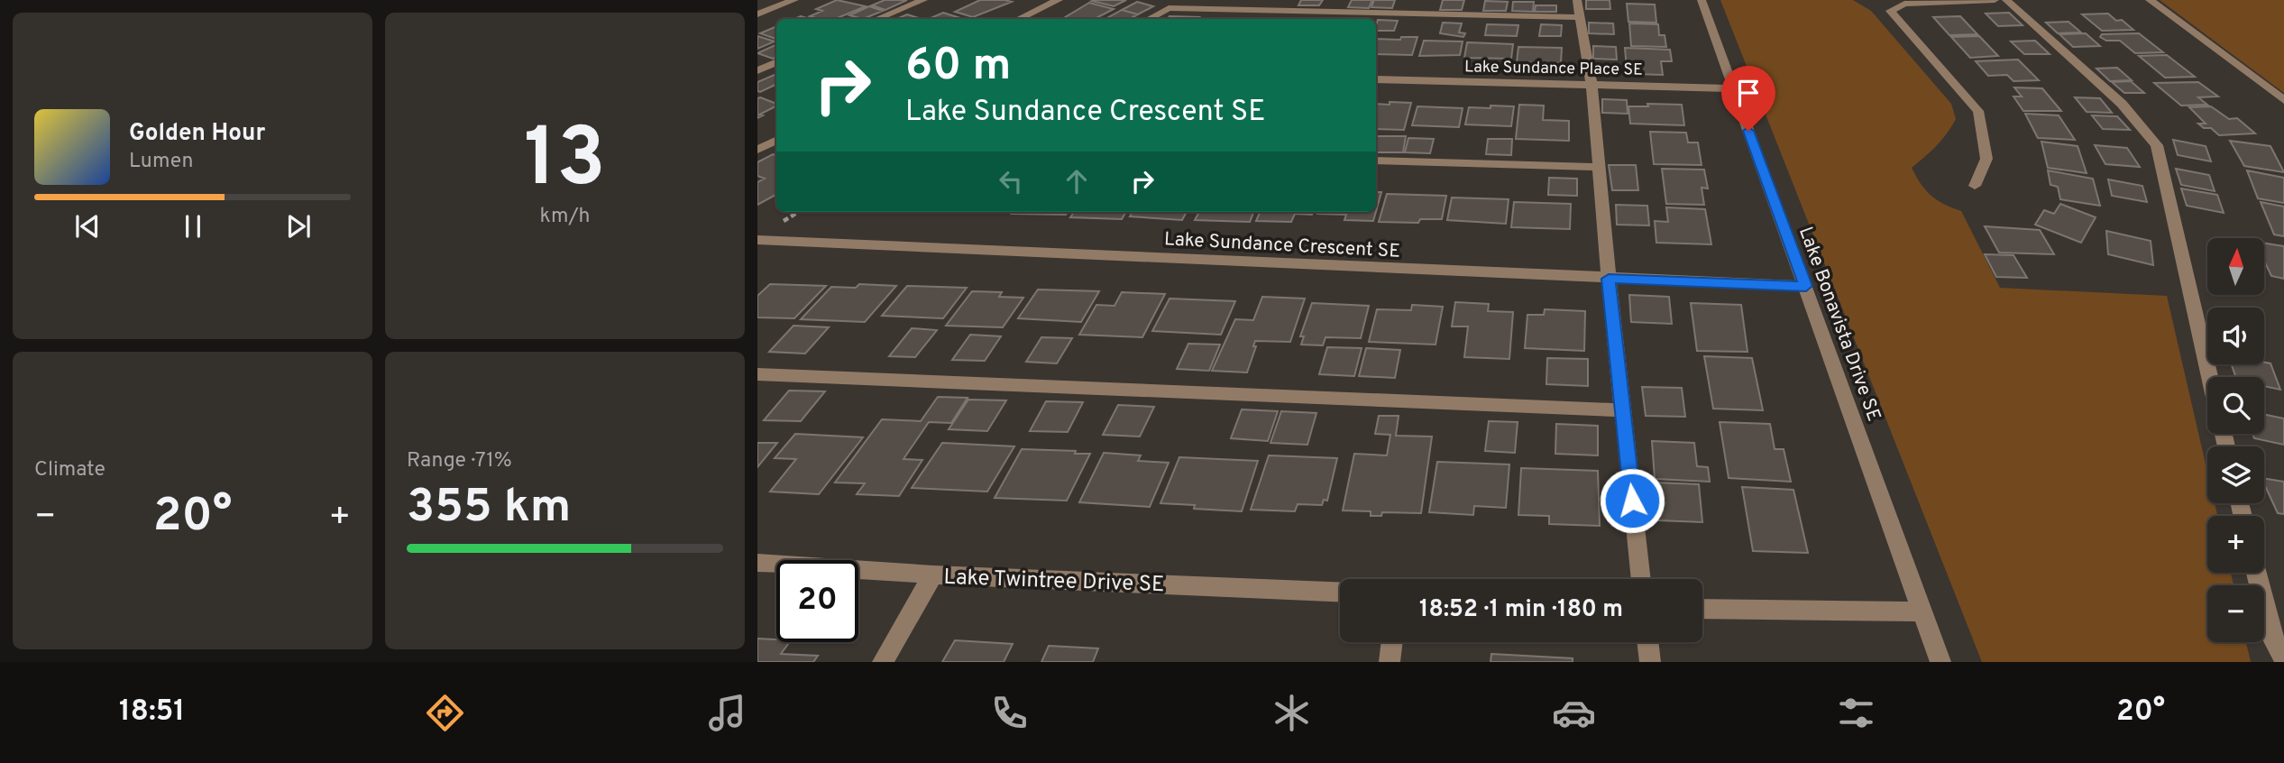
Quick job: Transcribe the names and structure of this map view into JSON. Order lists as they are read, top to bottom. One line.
{"streets":{"street":["Lake Sundance Place SE","Lake Sundance Crescent SE","Lake Bonavista Drive SE","Lake Twintree Drive SE"]},"crossings":[["Lake Sundance Place SE","Lake Bonavista Drive SE"],["Lake Sundance Crescent SE","Lake Bonavista Drive SE"]],"north":"top","page":{"tile":[["13","km/h"],"Climate",["Range · 71%","355 km"]],"turn":["60 m","Lake Sundance Crescent SE"],"song":["Golden Hour","Lumen"],"map_buttons":["+","−"],"heat":["−","20°","+"],"limit":"20","trip":"18:52 · 1 min · 180 m","tabs":["18:51","20°"]}}
